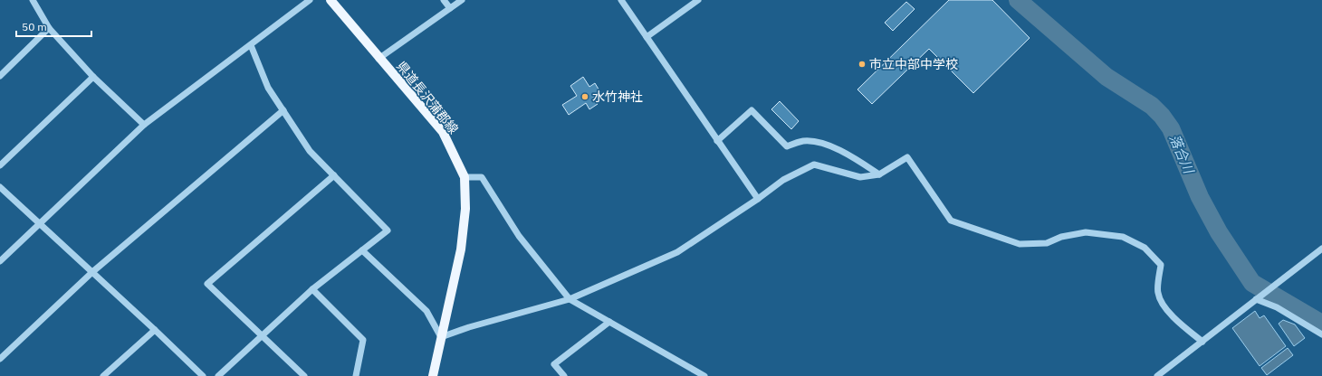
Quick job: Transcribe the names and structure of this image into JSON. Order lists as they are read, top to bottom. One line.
{"streets":{"main road":["県道長沢蒲郡線"]},"water":["落合川"],"places":["市立中部中学校","水竹神社"],"scale_bar":"50 m"}
